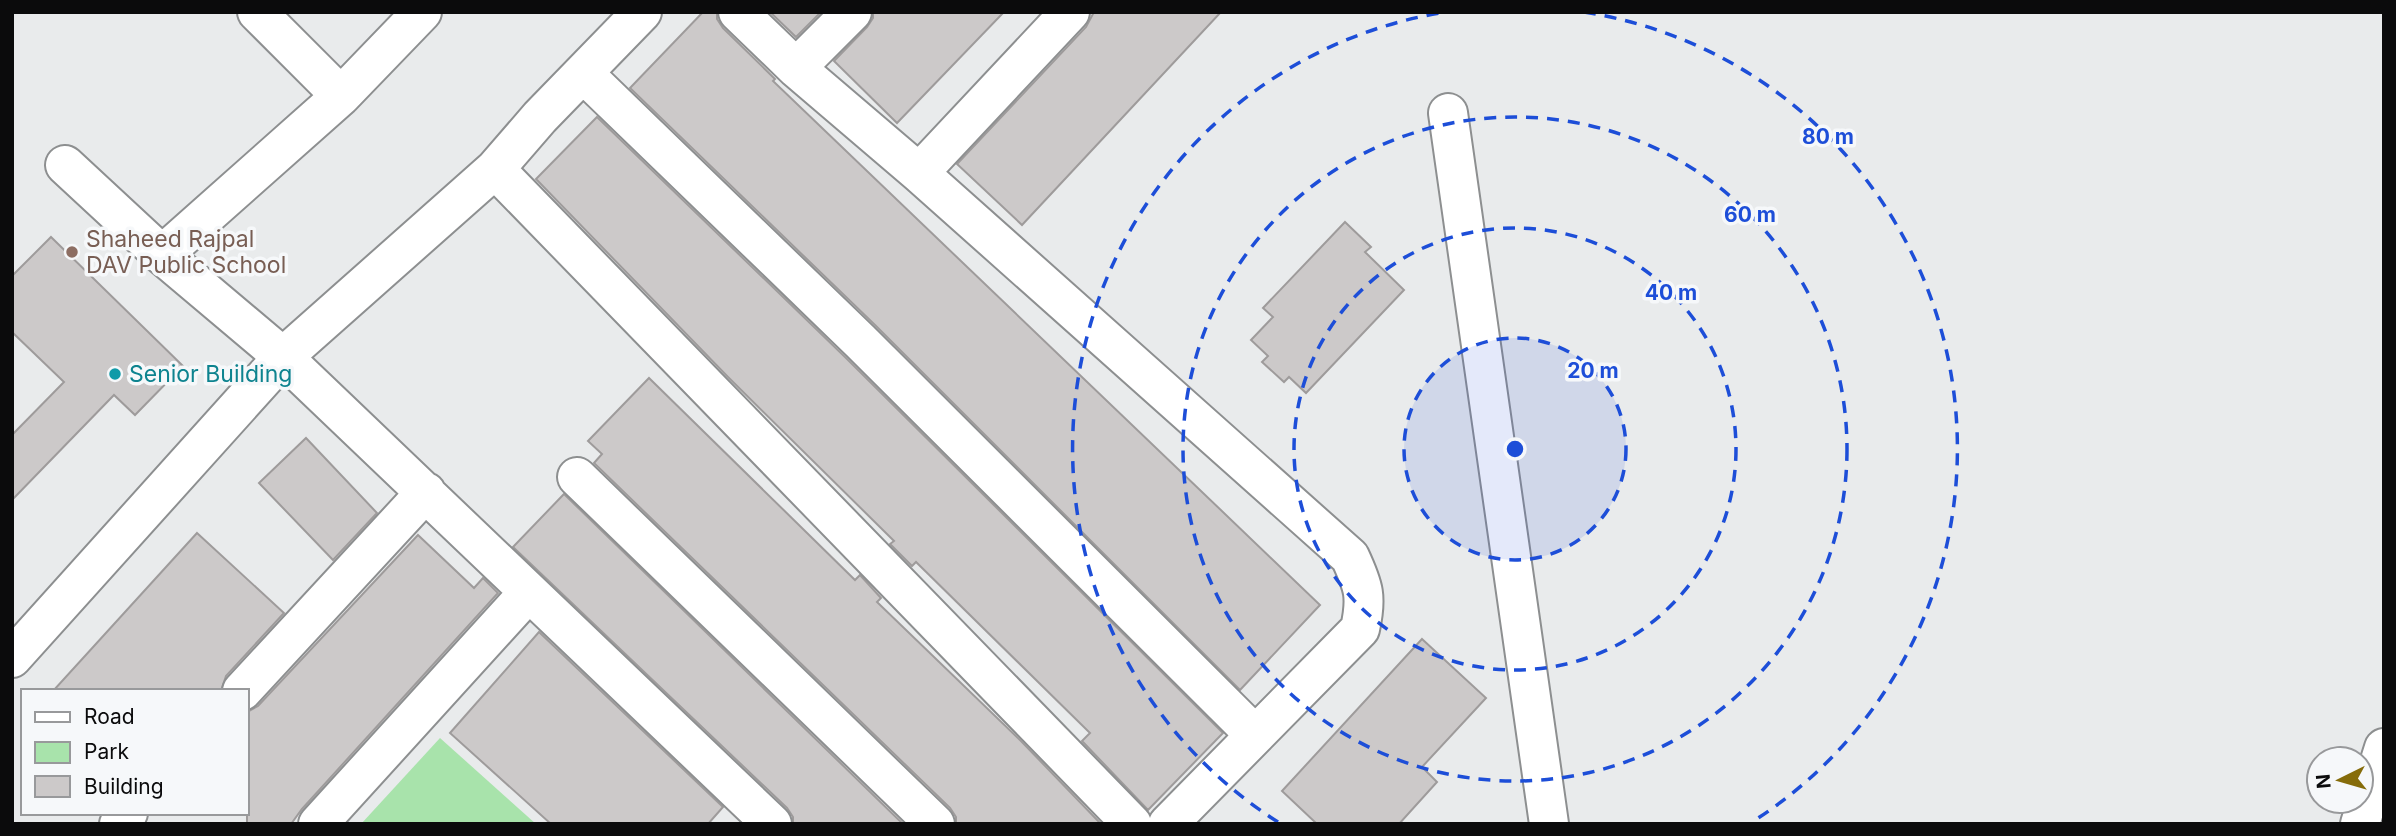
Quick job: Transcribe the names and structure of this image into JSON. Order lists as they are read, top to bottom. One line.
{"places":["Shaheed Rajpal DAV Public School","Senior Building"],"legend":["Road","Park","Building"],"north":"left","rings":["80 m","60 m","40 m","20 m"]}
